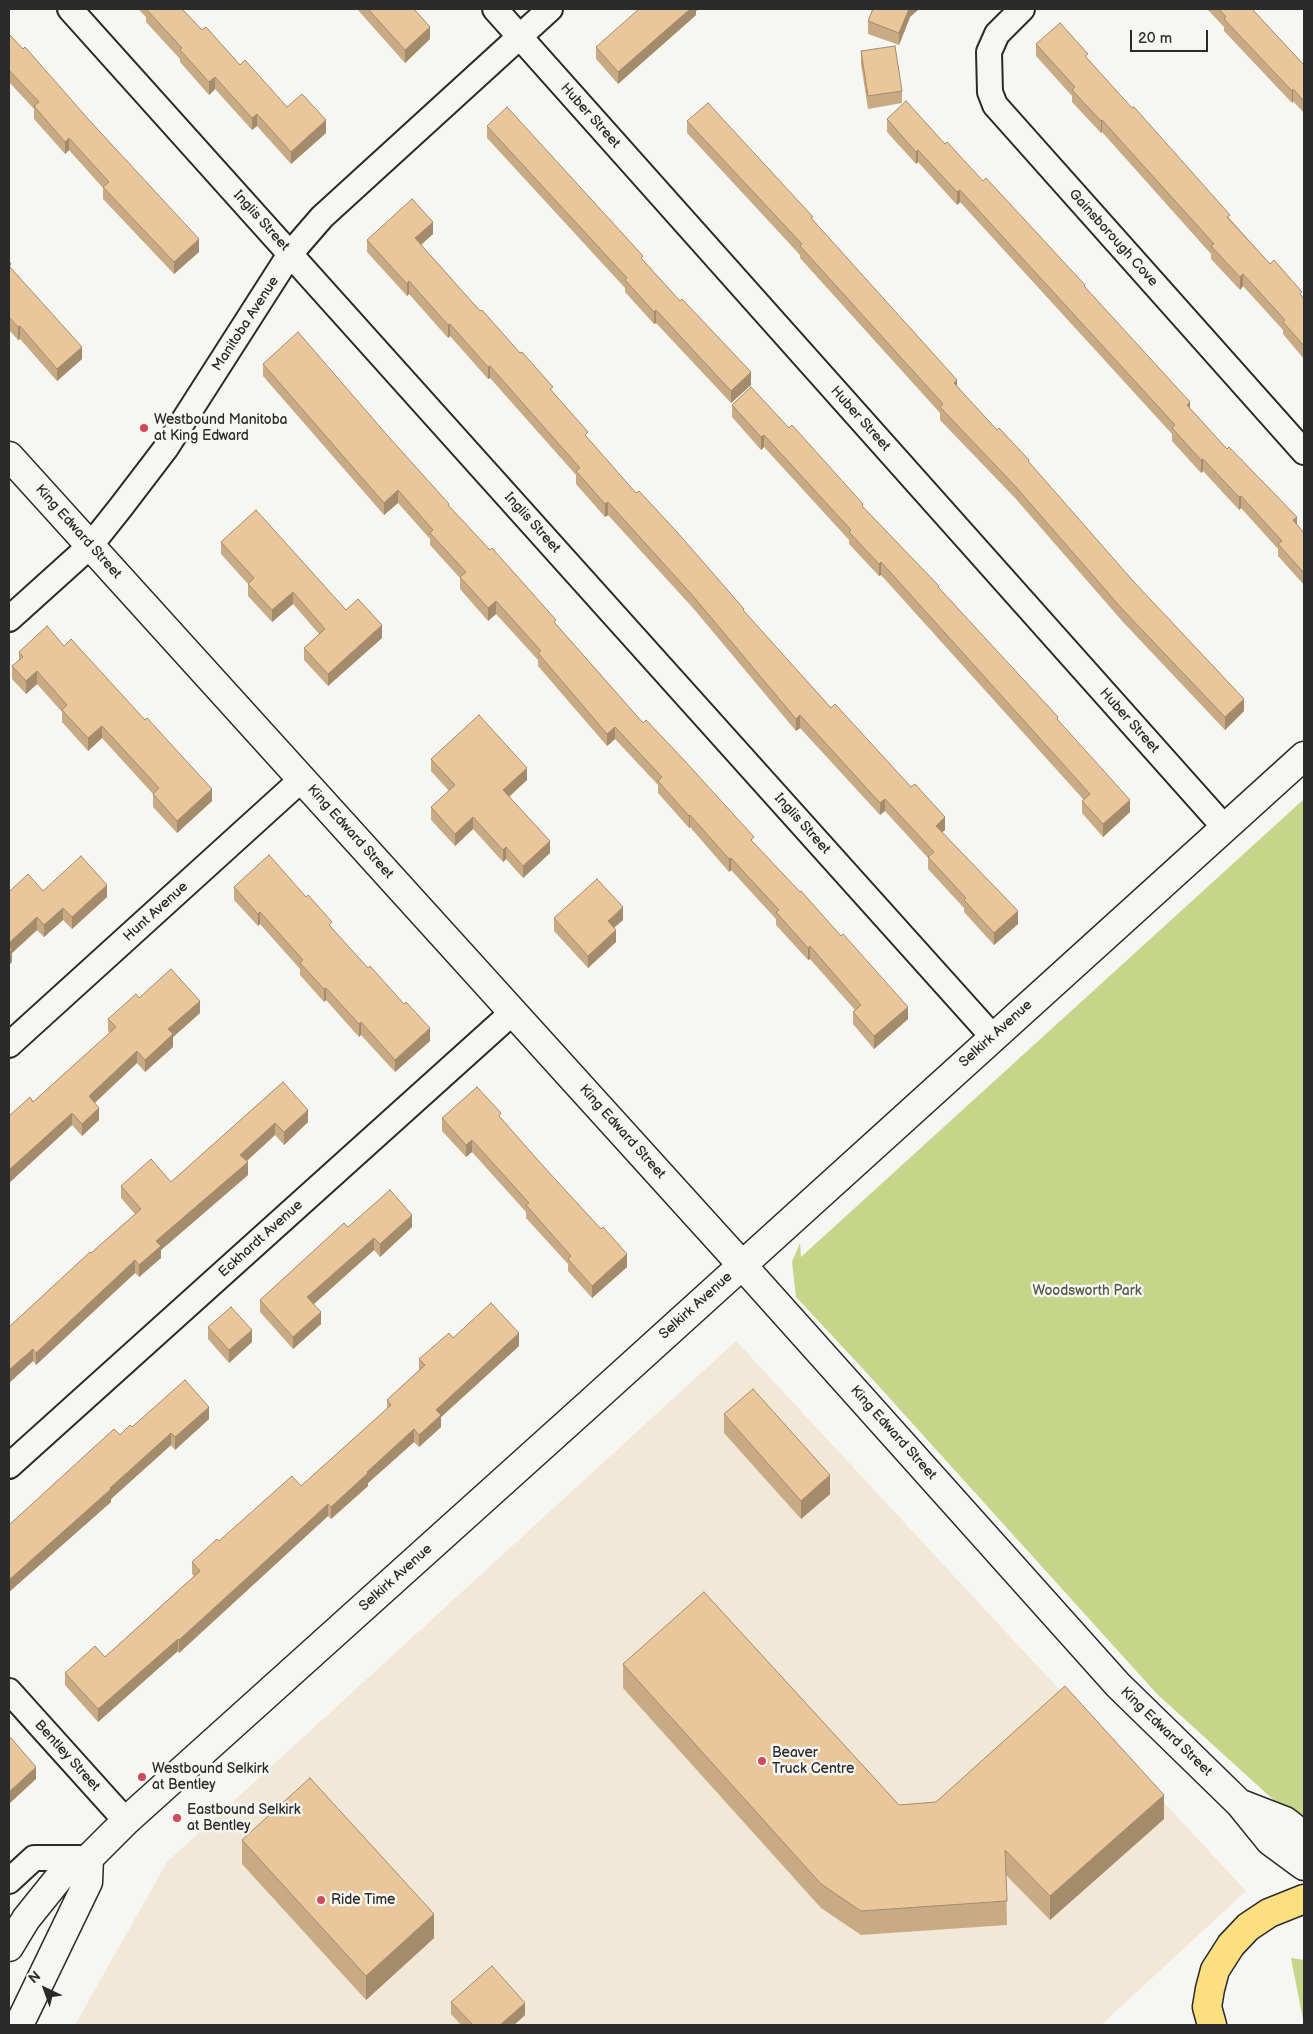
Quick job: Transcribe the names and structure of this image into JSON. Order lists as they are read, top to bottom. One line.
{"streets":{"street":["Huber Street","Inglis Street","Gainsborough Cove","Manitoba Avenue","King Edward Street","Hunt Avenue","Selkirk Avenue","Eckhardt Avenue","Bentley Street"]},"crossings":[["Huber Street","Manitoba Avenue"],["Huber Street","Selkirk Avenue"],["Inglis Street","Manitoba Avenue"],["Inglis Street","Selkirk Avenue"],["Manitoba Avenue","King Edward Street"],["King Edward Street","Hunt Avenue"],["King Edward Street","Selkirk Avenue"],["King Edward Street","Eckhardt Avenue"],["Selkirk Avenue","Bentley Street"]],"parks":["Woodsworth Park"],"places":["Westbound Manitoba at King Edward","Beaver Truck Centre","Westbound Selkirk at Bentley","Eastbound Selkirk at Bentley","Ride Time"],"scale_bar":"20 m","north":"top left"}
